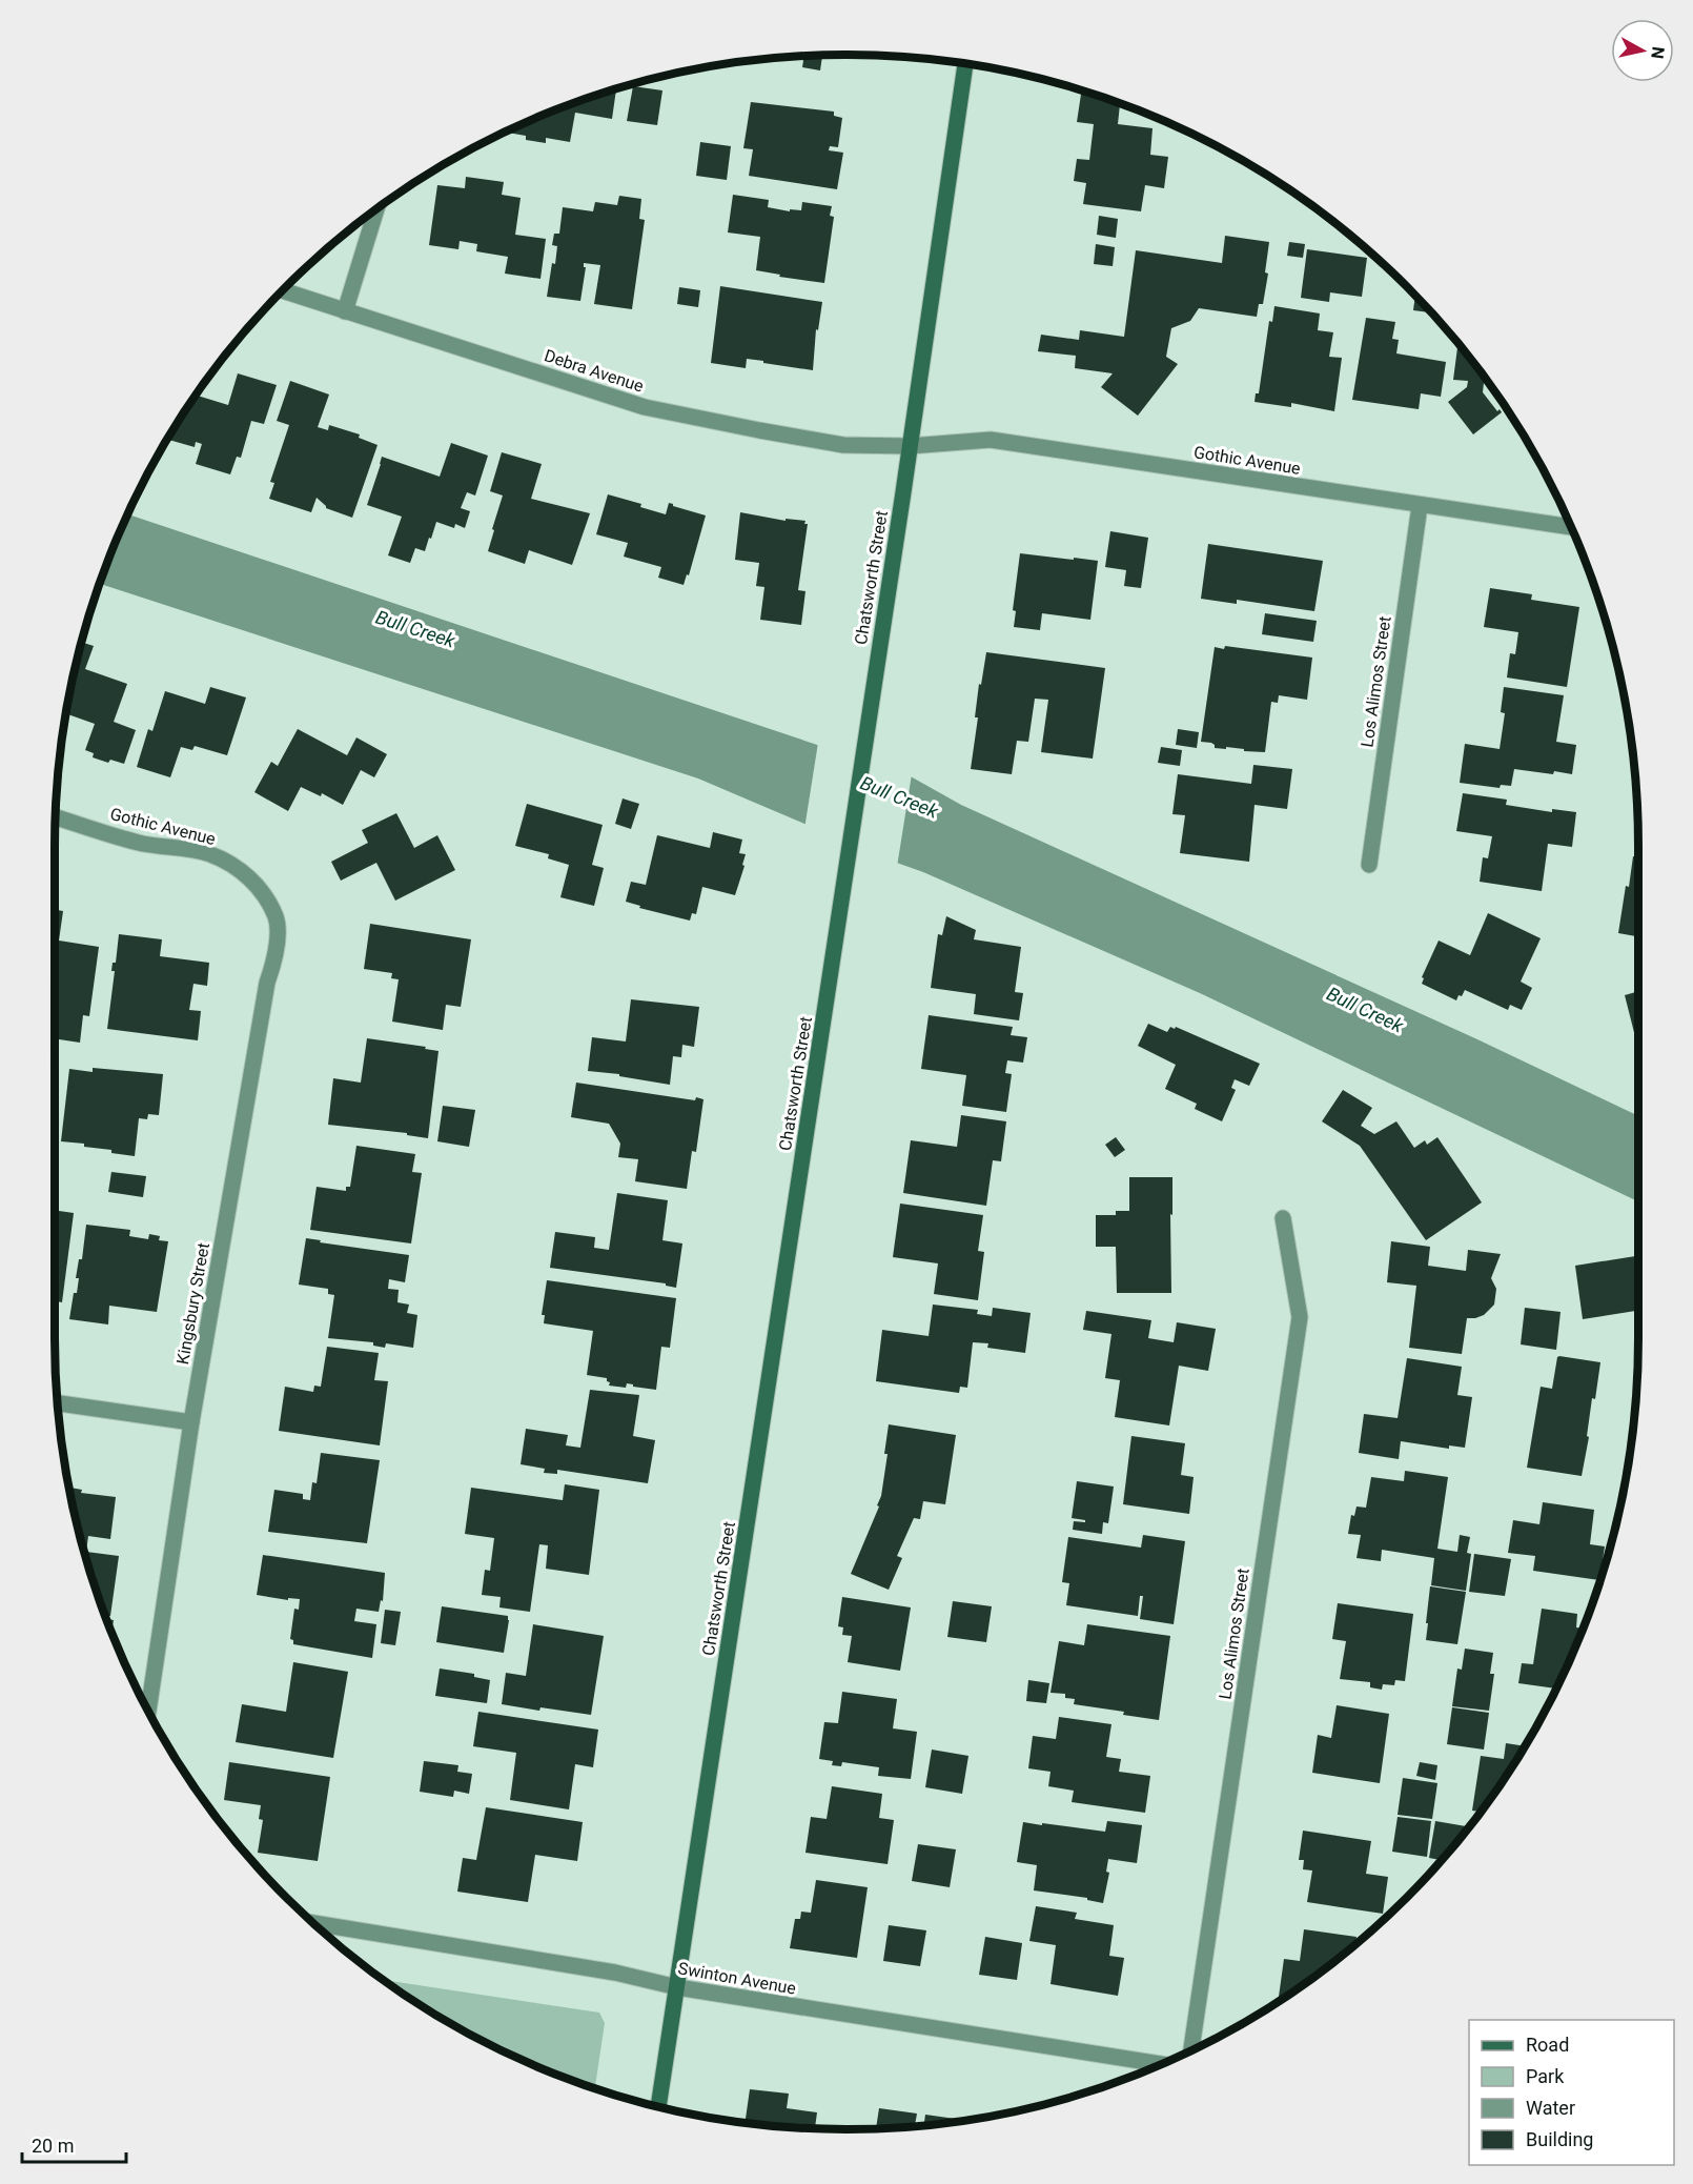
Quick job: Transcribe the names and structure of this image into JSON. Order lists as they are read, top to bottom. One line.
{"streets":{"main road":["Chatsworth Street"],"street":["Debra Avenue","Gothic Avenue","Los Alimos Street","Kingsbury Street","Swinton Avenue"]},"crossings":[["Debra Avenue","Gothic Avenue"],["Debra Avenue","Chatsworth Street"],["Gothic Avenue","Chatsworth Street"],["Gothic Avenue","Los Alimos Street"],["Gothic Avenue","Kingsbury Street"],["Chatsworth Street","Swinton Avenue"]],"water":["Bull Creek"],"legend":["Road","Park","Water","Building"],"scale_bar":"20 m","north":"right"}
